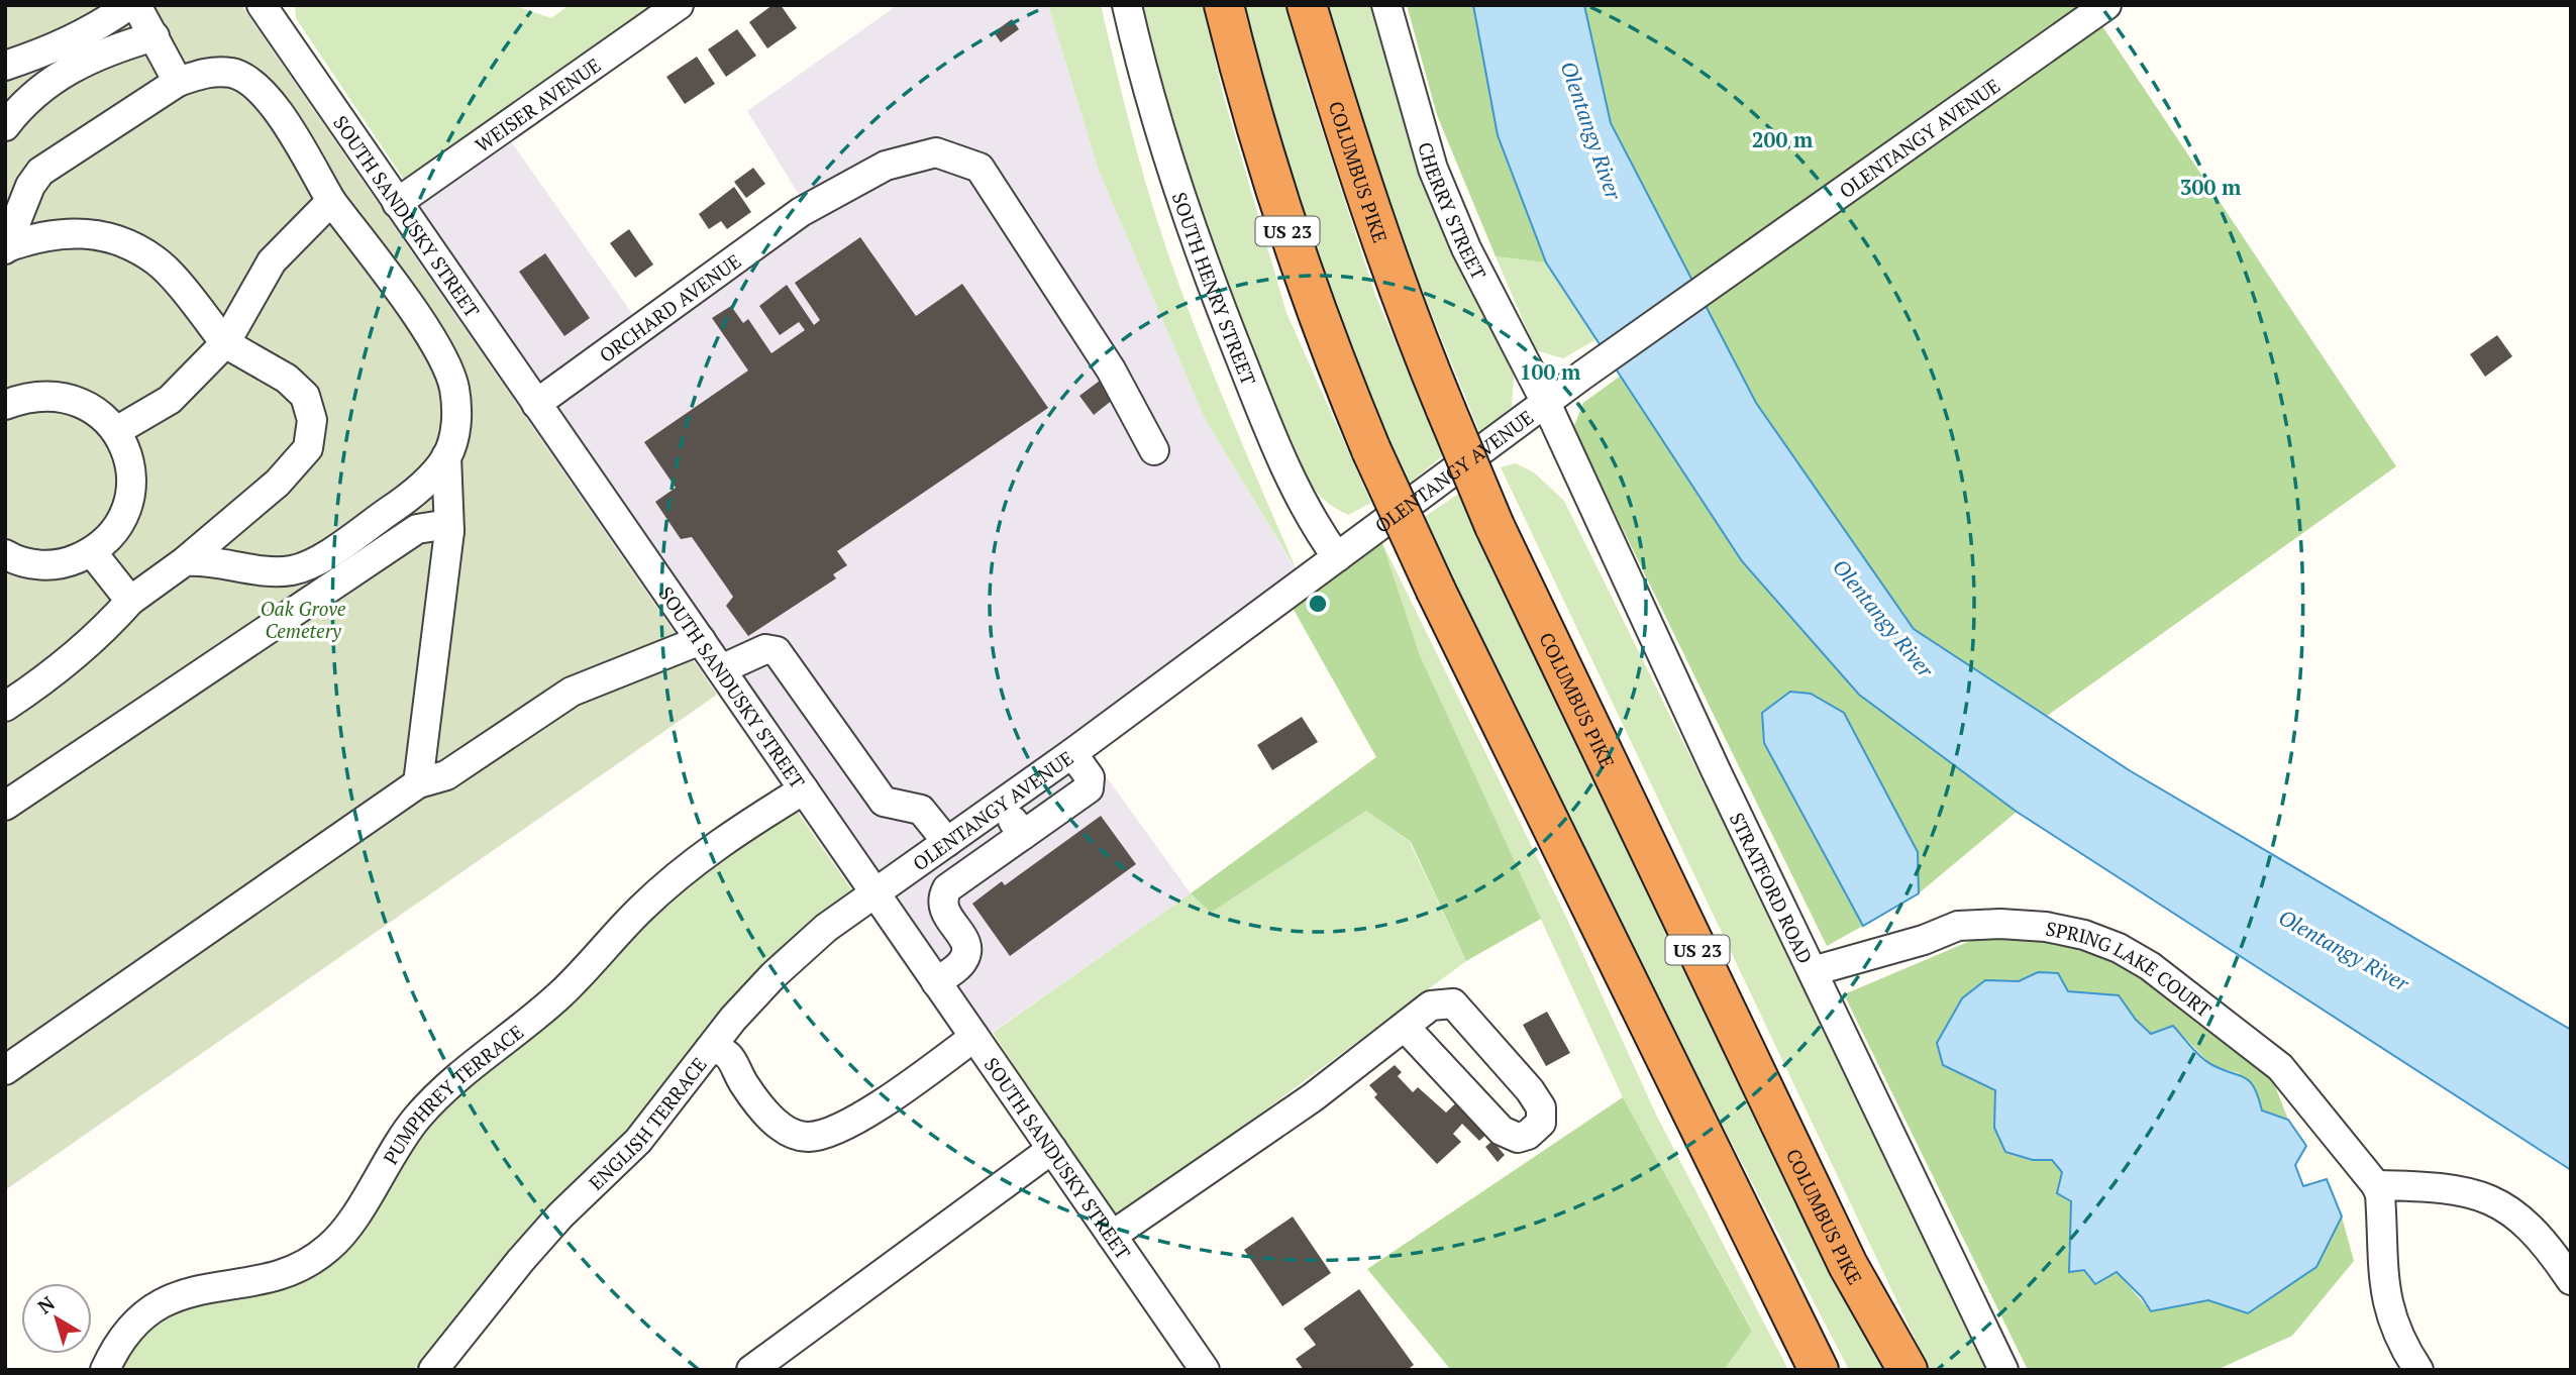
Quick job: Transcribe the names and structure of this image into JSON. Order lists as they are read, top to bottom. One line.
{"streets":{"highway":["COLUMBUS PIKE","US 23"],"street":["WEISER AVENUE","OLENTANGY AVENUE","CHERRY STREET","SOUTH SANDUSKY STREET","SOUTH HENRY STREET","ORCHARD AVENUE","STRATFORD ROAD","SPRING LAKE COURT","PUMPHREY TERRACE","ENGLISH TERRACE"]},"crossings":[["WEISER AVENUE","SOUTH SANDUSKY STREET"],["OLENTANGY AVENUE","CHERRY STREET"],["OLENTANGY AVENUE","SOUTH SANDUSKY STREET"],["OLENTANGY AVENUE","SOUTH HENRY STREET"],["OLENTANGY AVENUE","STRATFORD ROAD"],["OLENTANGY AVENUE","ENGLISH TERRACE"],["CHERRY STREET","STRATFORD ROAD"],["SOUTH SANDUSKY STREET","ORCHARD AVENUE"],["SOUTH SANDUSKY STREET","PUMPHREY TERRACE"],["SOUTH SANDUSKY STREET","ENGLISH TERRACE"],["STRATFORD ROAD","SPRING LAKE COURT"]],"water":["Olentangy River"],"parks":["Oak Grove Cemetery"],"north":"top left","rings":["200 m","300 m","100 m"]}
